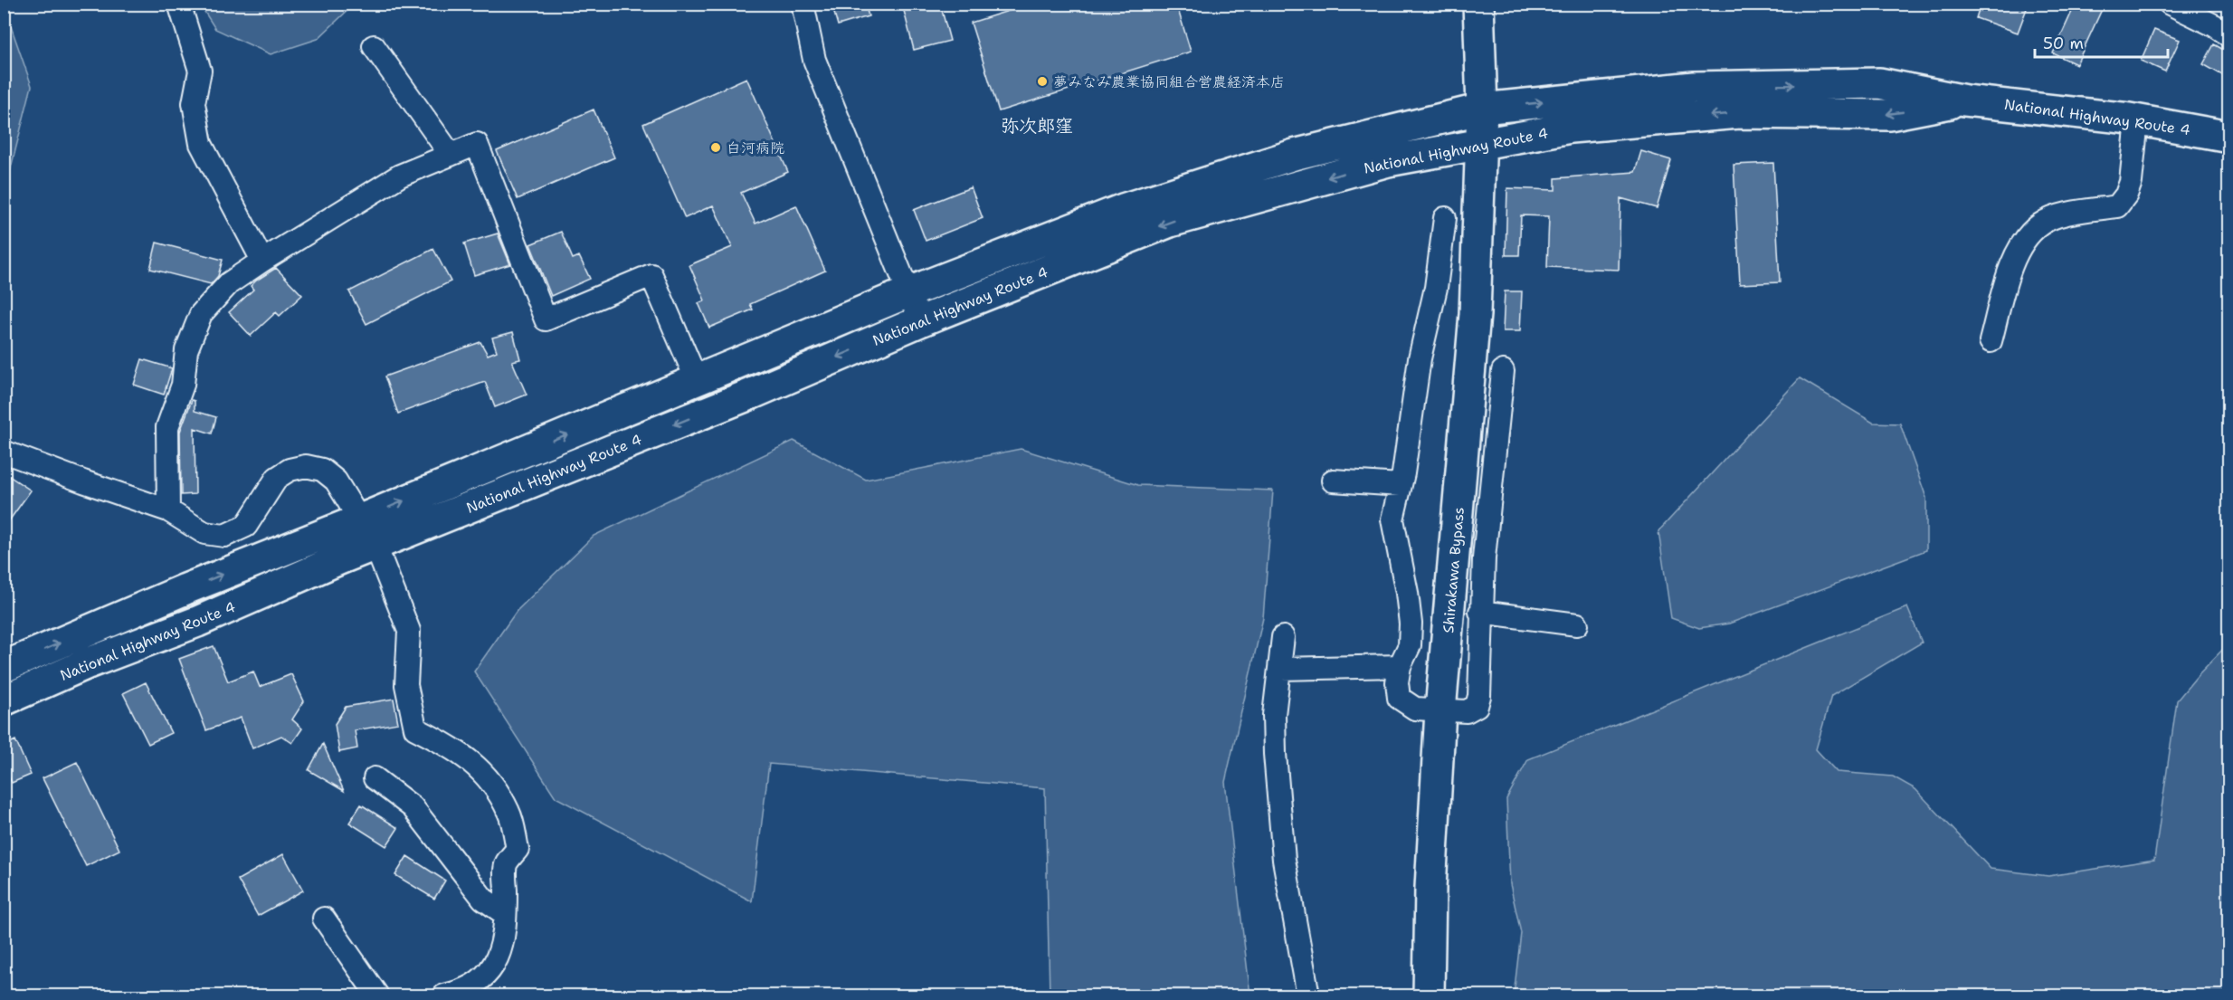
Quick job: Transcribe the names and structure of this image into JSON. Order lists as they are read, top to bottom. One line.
{"streets":{"highway":["National Highway Route 4","Shirakawa Bypass"]},"crossings":[["National Highway Route 4","Shirakawa Bypass"]],"districts":["弥次郎窪"],"places":["夢みなみ農業協同組合営農経済本店","白河病院"],"scale_bar":"50 m"}
